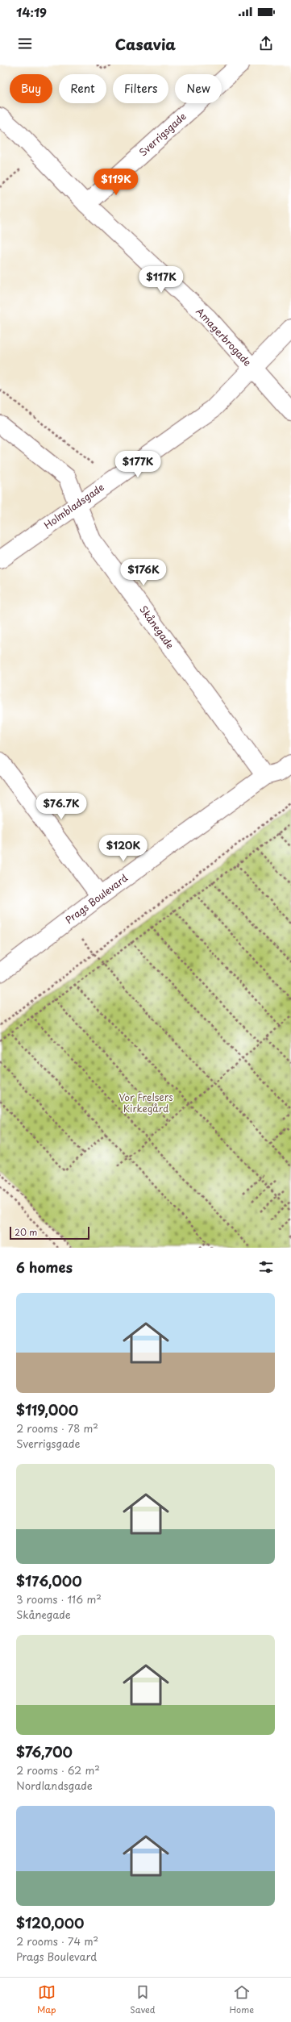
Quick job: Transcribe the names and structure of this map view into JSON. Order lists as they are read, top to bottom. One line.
{"streets":{"street":["Sverrigsgade","Amagerbrogade","Holmbladsgade","Skånegade","Prags Boulevard"]},"crossings":[["Sverrigsgade","Amagerbrogade"],["Amagerbrogade","Holmbladsgade"],["Holmbladsgade","Skånegade"],["Skånegade","Prags Boulevard"]],"parks":["Vor Frelsers Kirkegård"],"scale_bar":"20 m","page":{"status":"14:19","header":"Casavia","chip":["Buy","Rent","Filters","New"],"price":["$119K","$117K","$177K","$176K","$76.7K","$120K"],"scale":"20 m","heading":"6 homes","list":[{"name":"$119,000","note":"2 rooms · 78 m² · Sverrigsgade"},{"name":"$176,000","note":"3 rooms · 116 m² · Skånegade"},{"name":"$76,700","note":"2 rooms · 62 m² · Nordlandsgade"},{"name":"$120,000","note":"2 rooms · 74 m² · Prags Boulevard"}],"tabs":["Map","Saved","Home"]}}
